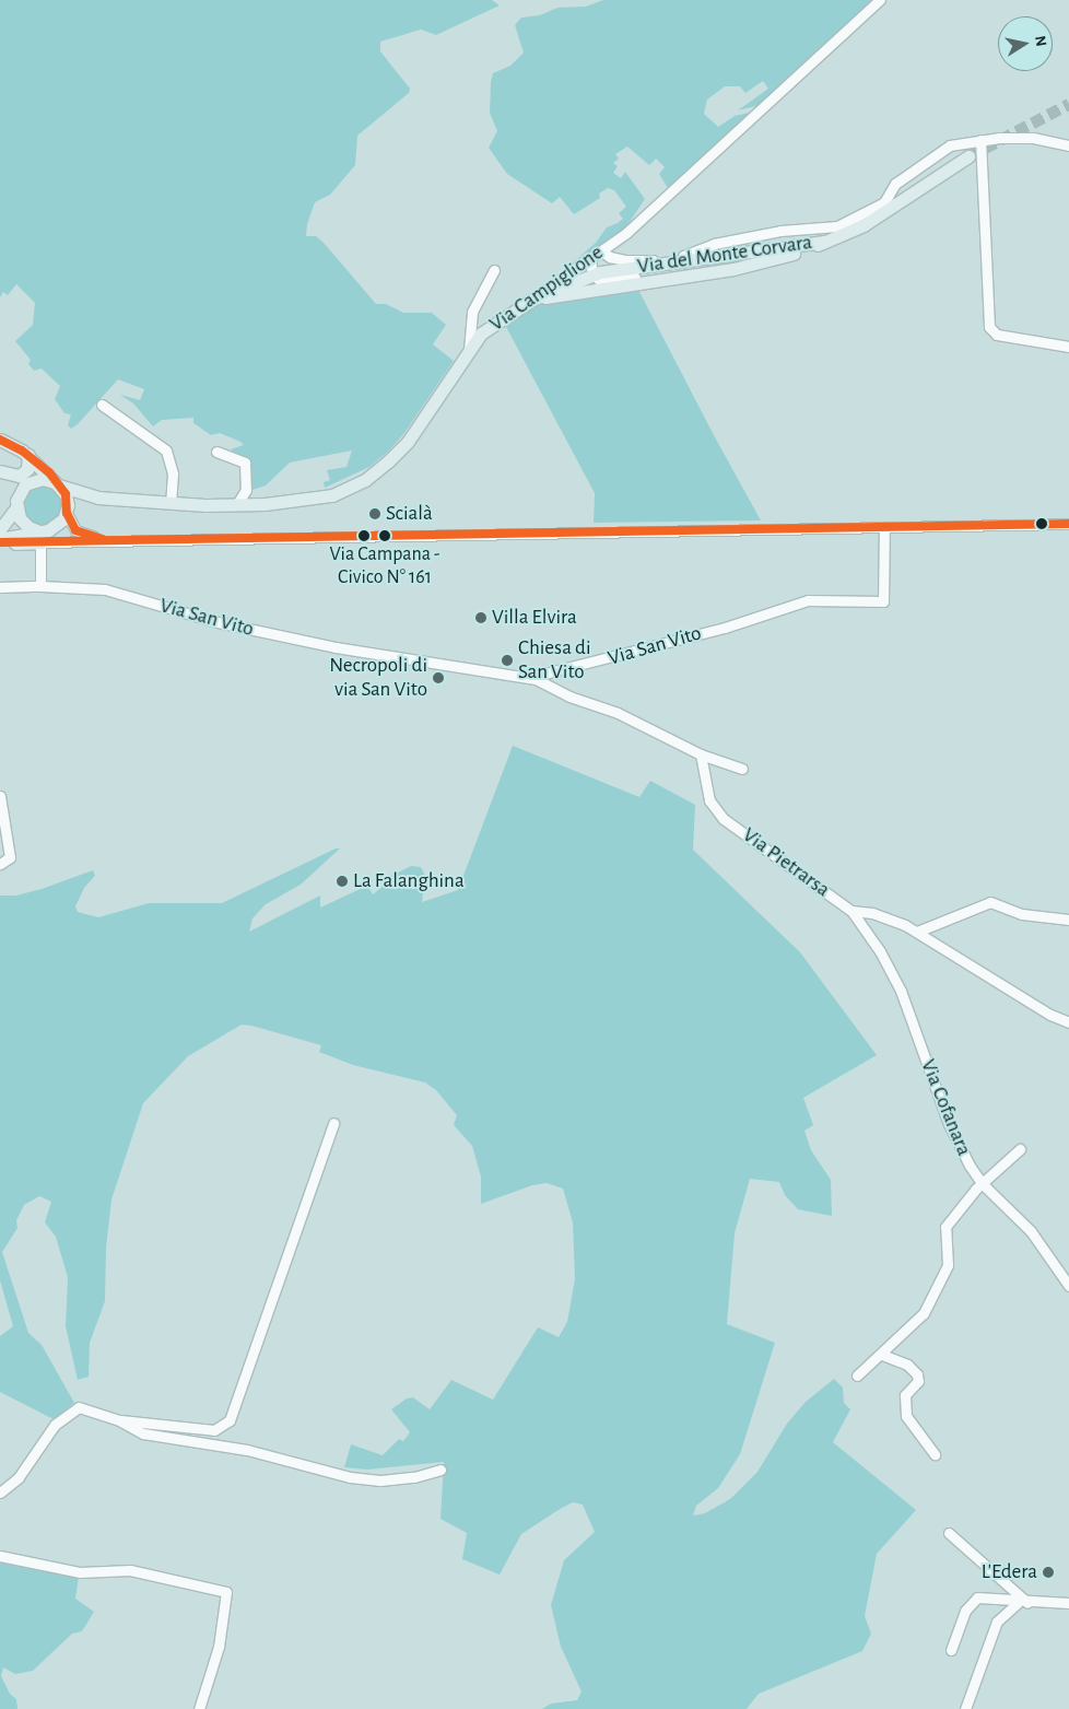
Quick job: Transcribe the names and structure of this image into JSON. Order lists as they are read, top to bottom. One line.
{"streets":{"main road":["Via del Monte Corvara","Via Campiglione"],"street":["Via San Vito","Via Pietrarsa","Via Cofanara"]},"crossings":[["Via del Monte Corvara","Via Campiglione"],["Via Pietrarsa","Via Cofanara"]],"places":["Scialà","Via Campana - Civico N° 161","Villa Elvira","Chiesa di San Vito","Necropoli di via San Vito","La Falanghina","L'Edera"],"north":"right"}
